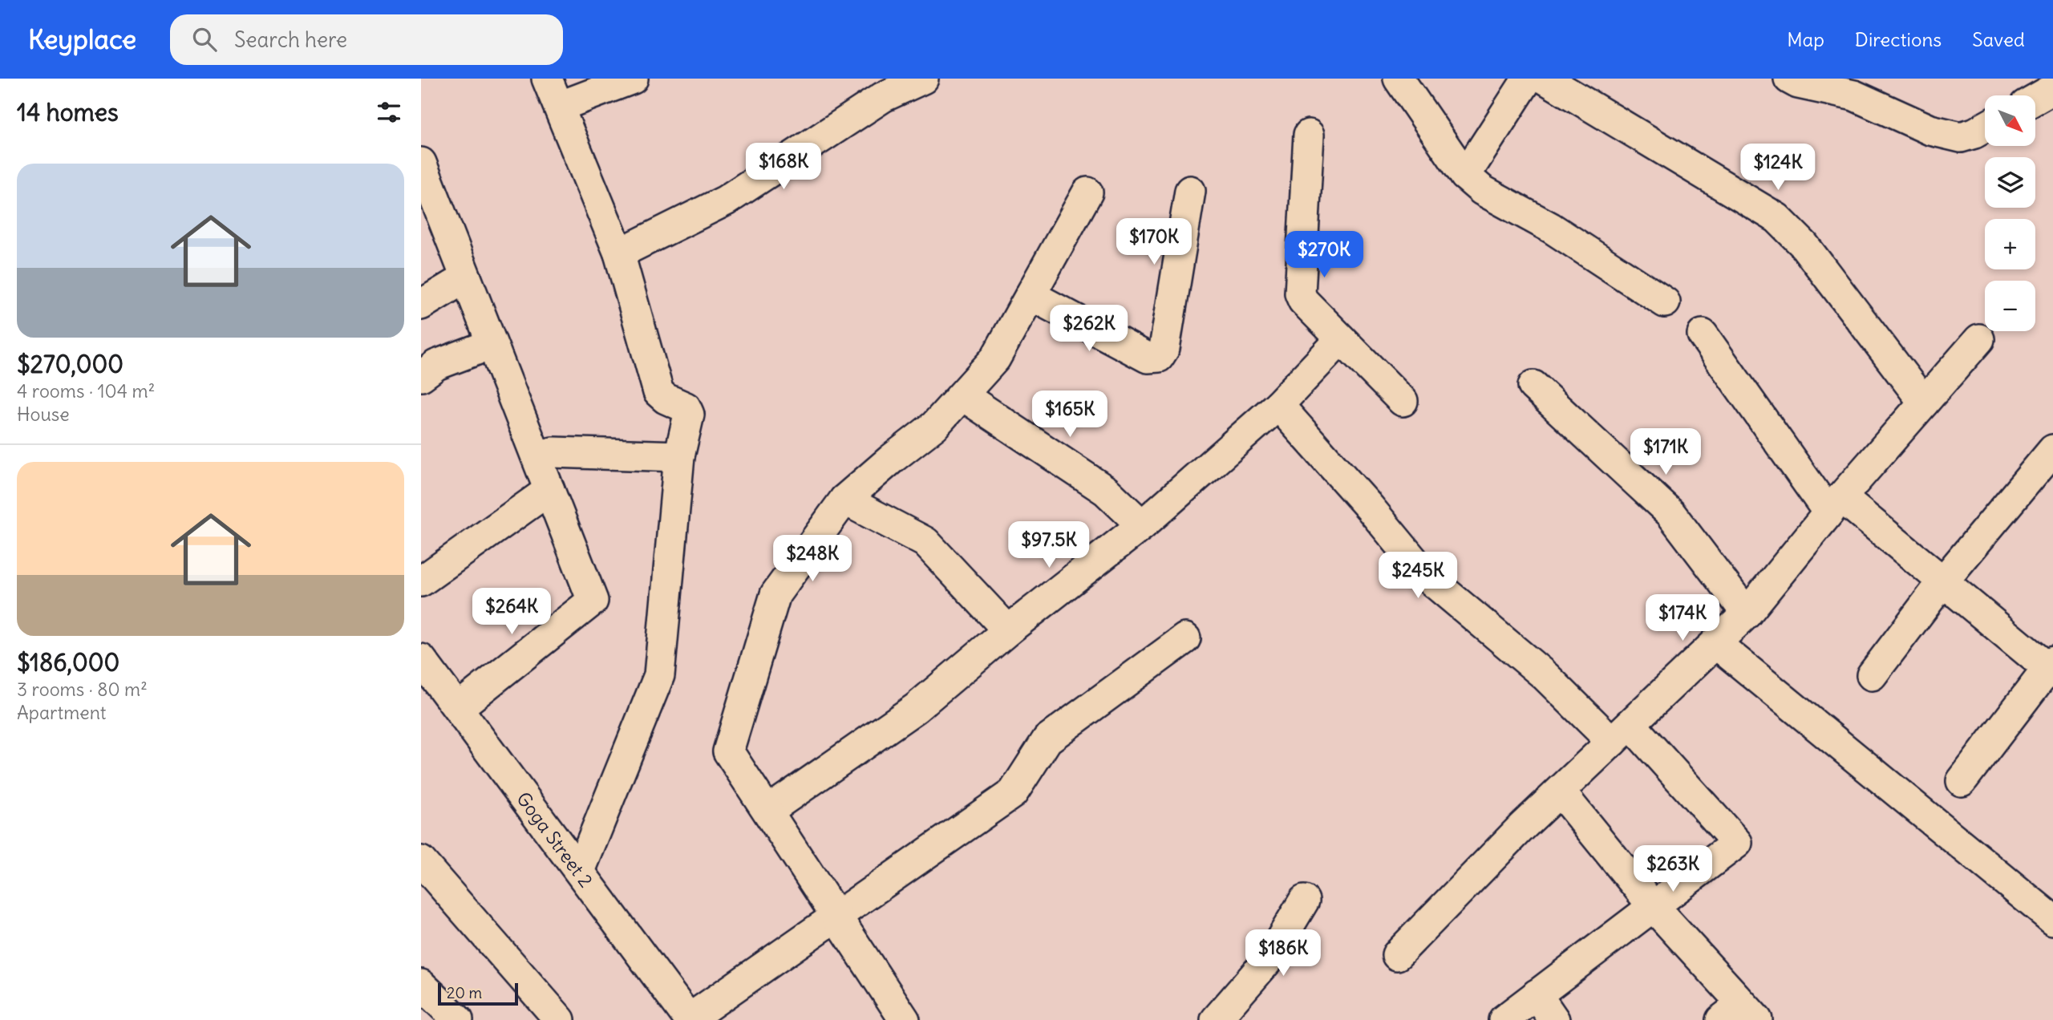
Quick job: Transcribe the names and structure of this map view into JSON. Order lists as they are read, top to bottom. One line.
{"streets":{"street":["Goga Street 2"]},"scale_bar":"20 m","north":"bottom right","page":{"header":"Keyplace","search":"Search here","nav":["Map","Directions","Saved"],"heading":"14 homes","map_buttons":["+","−"],"price":["$168K","$124K","$170K","$270K","$262K","$165K","$171K","$97.5K","$248K","$245K","$264K","$174K","$263K","$186K"],"list":[{"name":"$270,000","note":"4 rooms · 104 m² · House"},{"name":"$186,000","note":"3 rooms · 80 m² · Apartment"}],"scale":"20 m"}}
